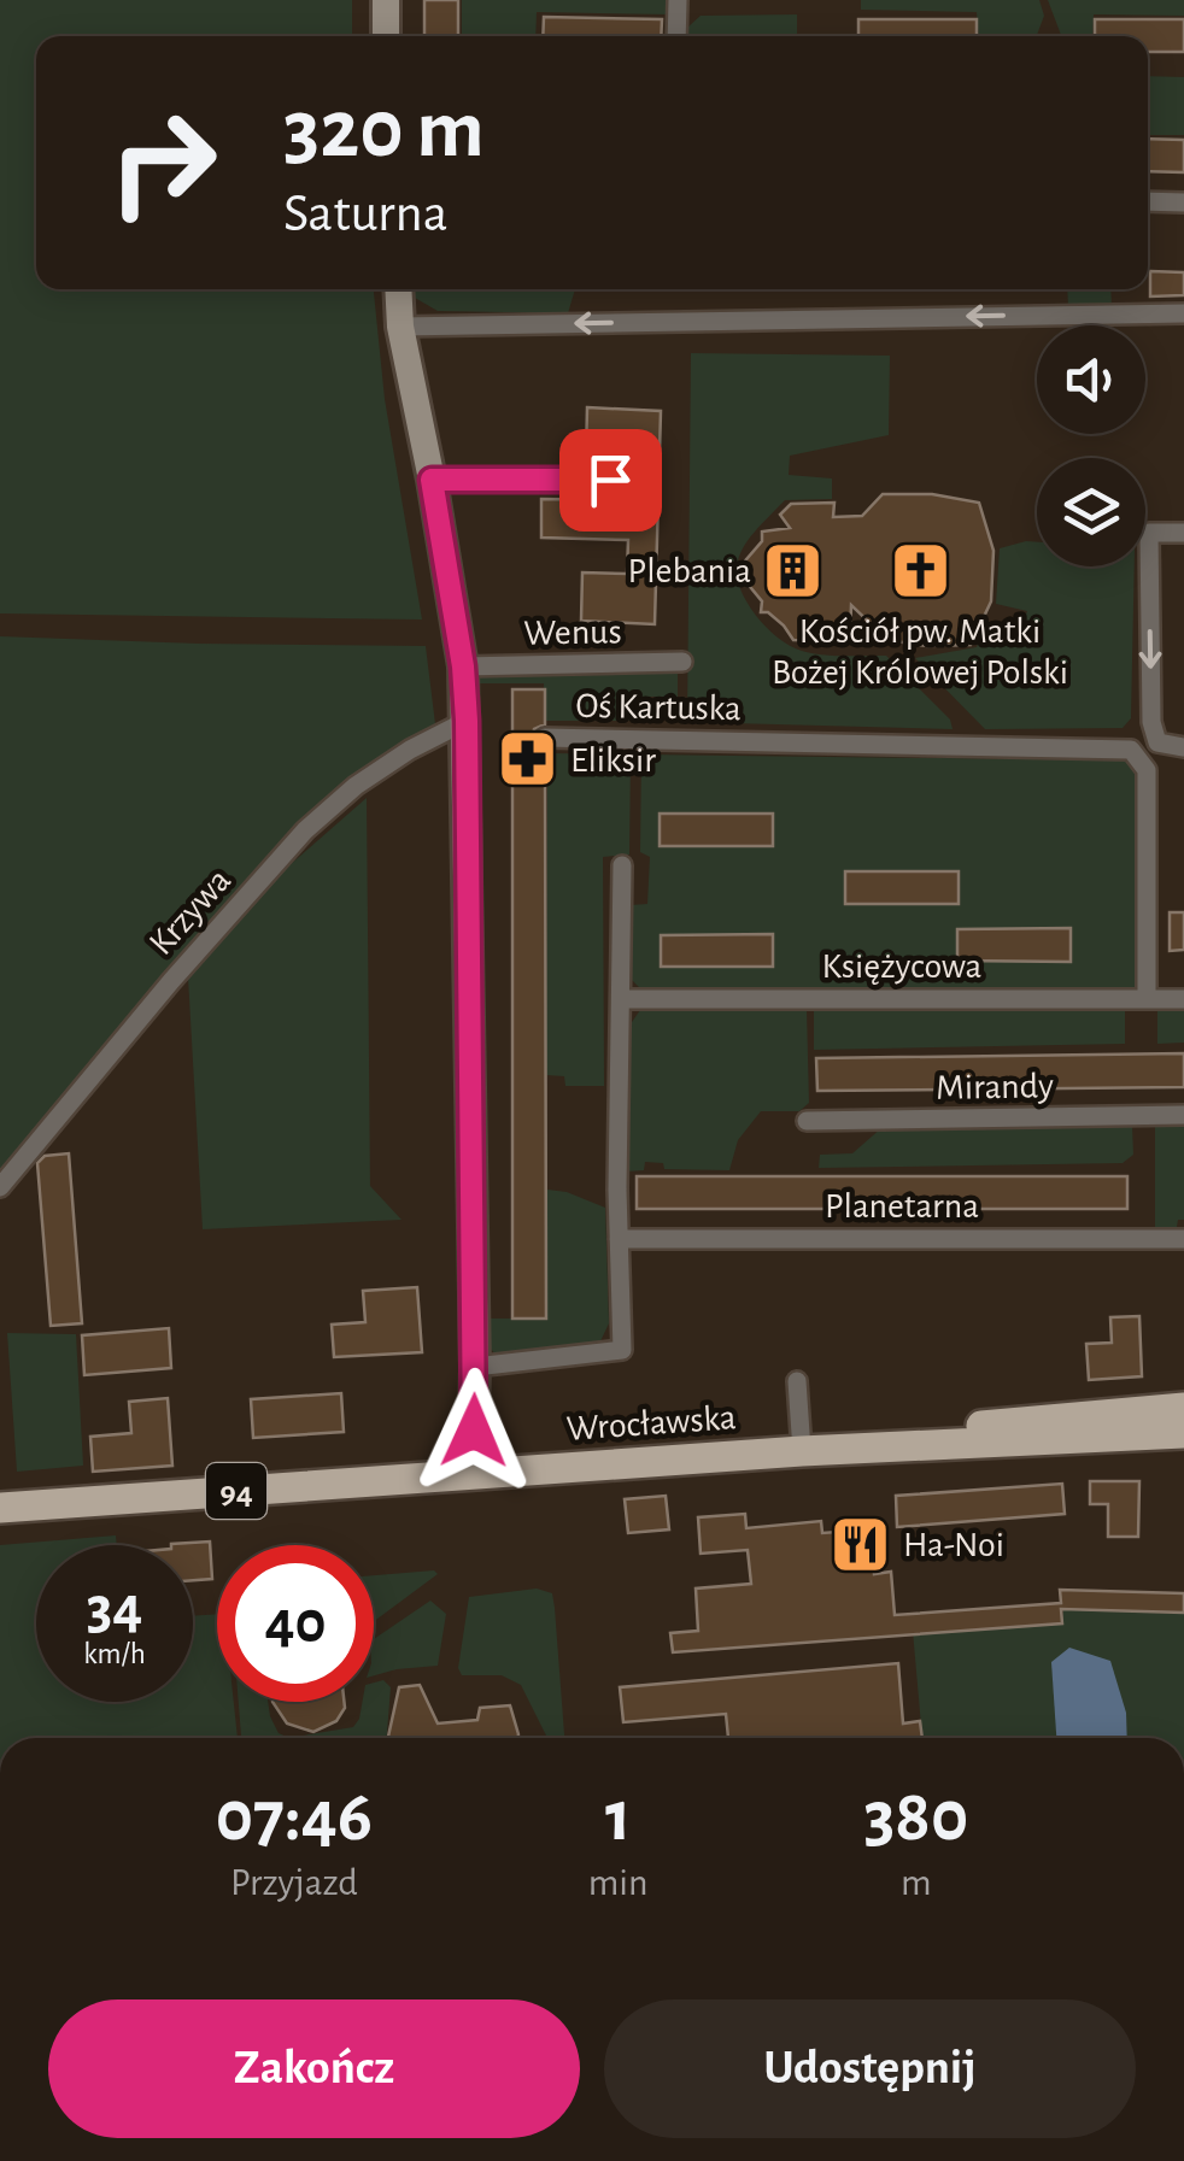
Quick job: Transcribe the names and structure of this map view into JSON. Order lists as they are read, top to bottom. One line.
{"streets":{"main road":["Wrocławska","94"],"street":["Wenus","Oś Kartuska","Krzywa","Księżycowa","Mirandy","Planetarna"]},"crossings":[["Oś Kartuska","Księżycowa"]],"places":{"building":["Plebania"],"church":["Kościół pw. Matki Bożej Królowej Polski"],"pharmacy":["Eliksir"],"restaurant":["Ha-Noi"]},"page":{"turn":["320 m","Saturna"],"speed":"34 km/h","limit":"40","eta":["07:46","Przyjazd","1","min","380","m"],"buttons":["Zakończ","Udostępnij"]}}
